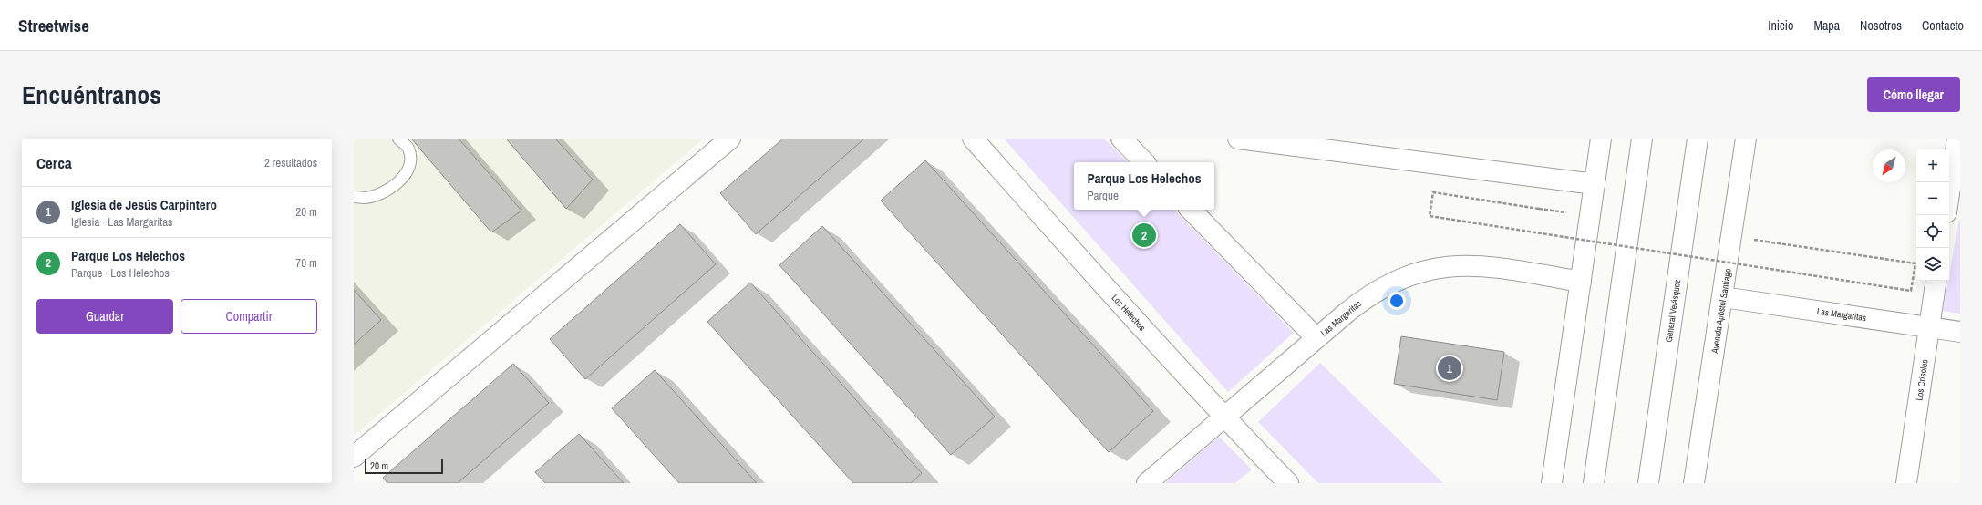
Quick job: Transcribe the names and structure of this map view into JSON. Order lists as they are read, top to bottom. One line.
{"streets":{"main road":["General Velásquez","Avenida Apóstol Santiago","Los Helechos","Las Margaritas","Los Crisoles"]},"crossings":[["Avenida Apóstol Santiago","Las Margaritas"],["Los Helechos","Las Margaritas"],["Las Margaritas","Los Crisoles"]],"scale_bar":"20 m","north":"bottom left","page":{"header":"Streetwise","nav":["Inicio","Mapa","Nosotros","Contacto"],"title":"Encuéntranos","buttons":["Cómo llegar",["Guardar","Compartir"]],"heading":["Cerca","2 resultados"],"map_buttons":["+","−"],"popup":["Parque Los Helechos","Parque"],"list":[{"mark":"1","name":"Iglesia de Jesús Carpintero","note":"Iglesia · Las Margaritas","value":"20 m"},{"mark":"2","name":"Parque Los Helechos","note":"Parque · Los Helechos","value":"70 m"}],"pins":["2","1"],"scale":"20 m"}}
